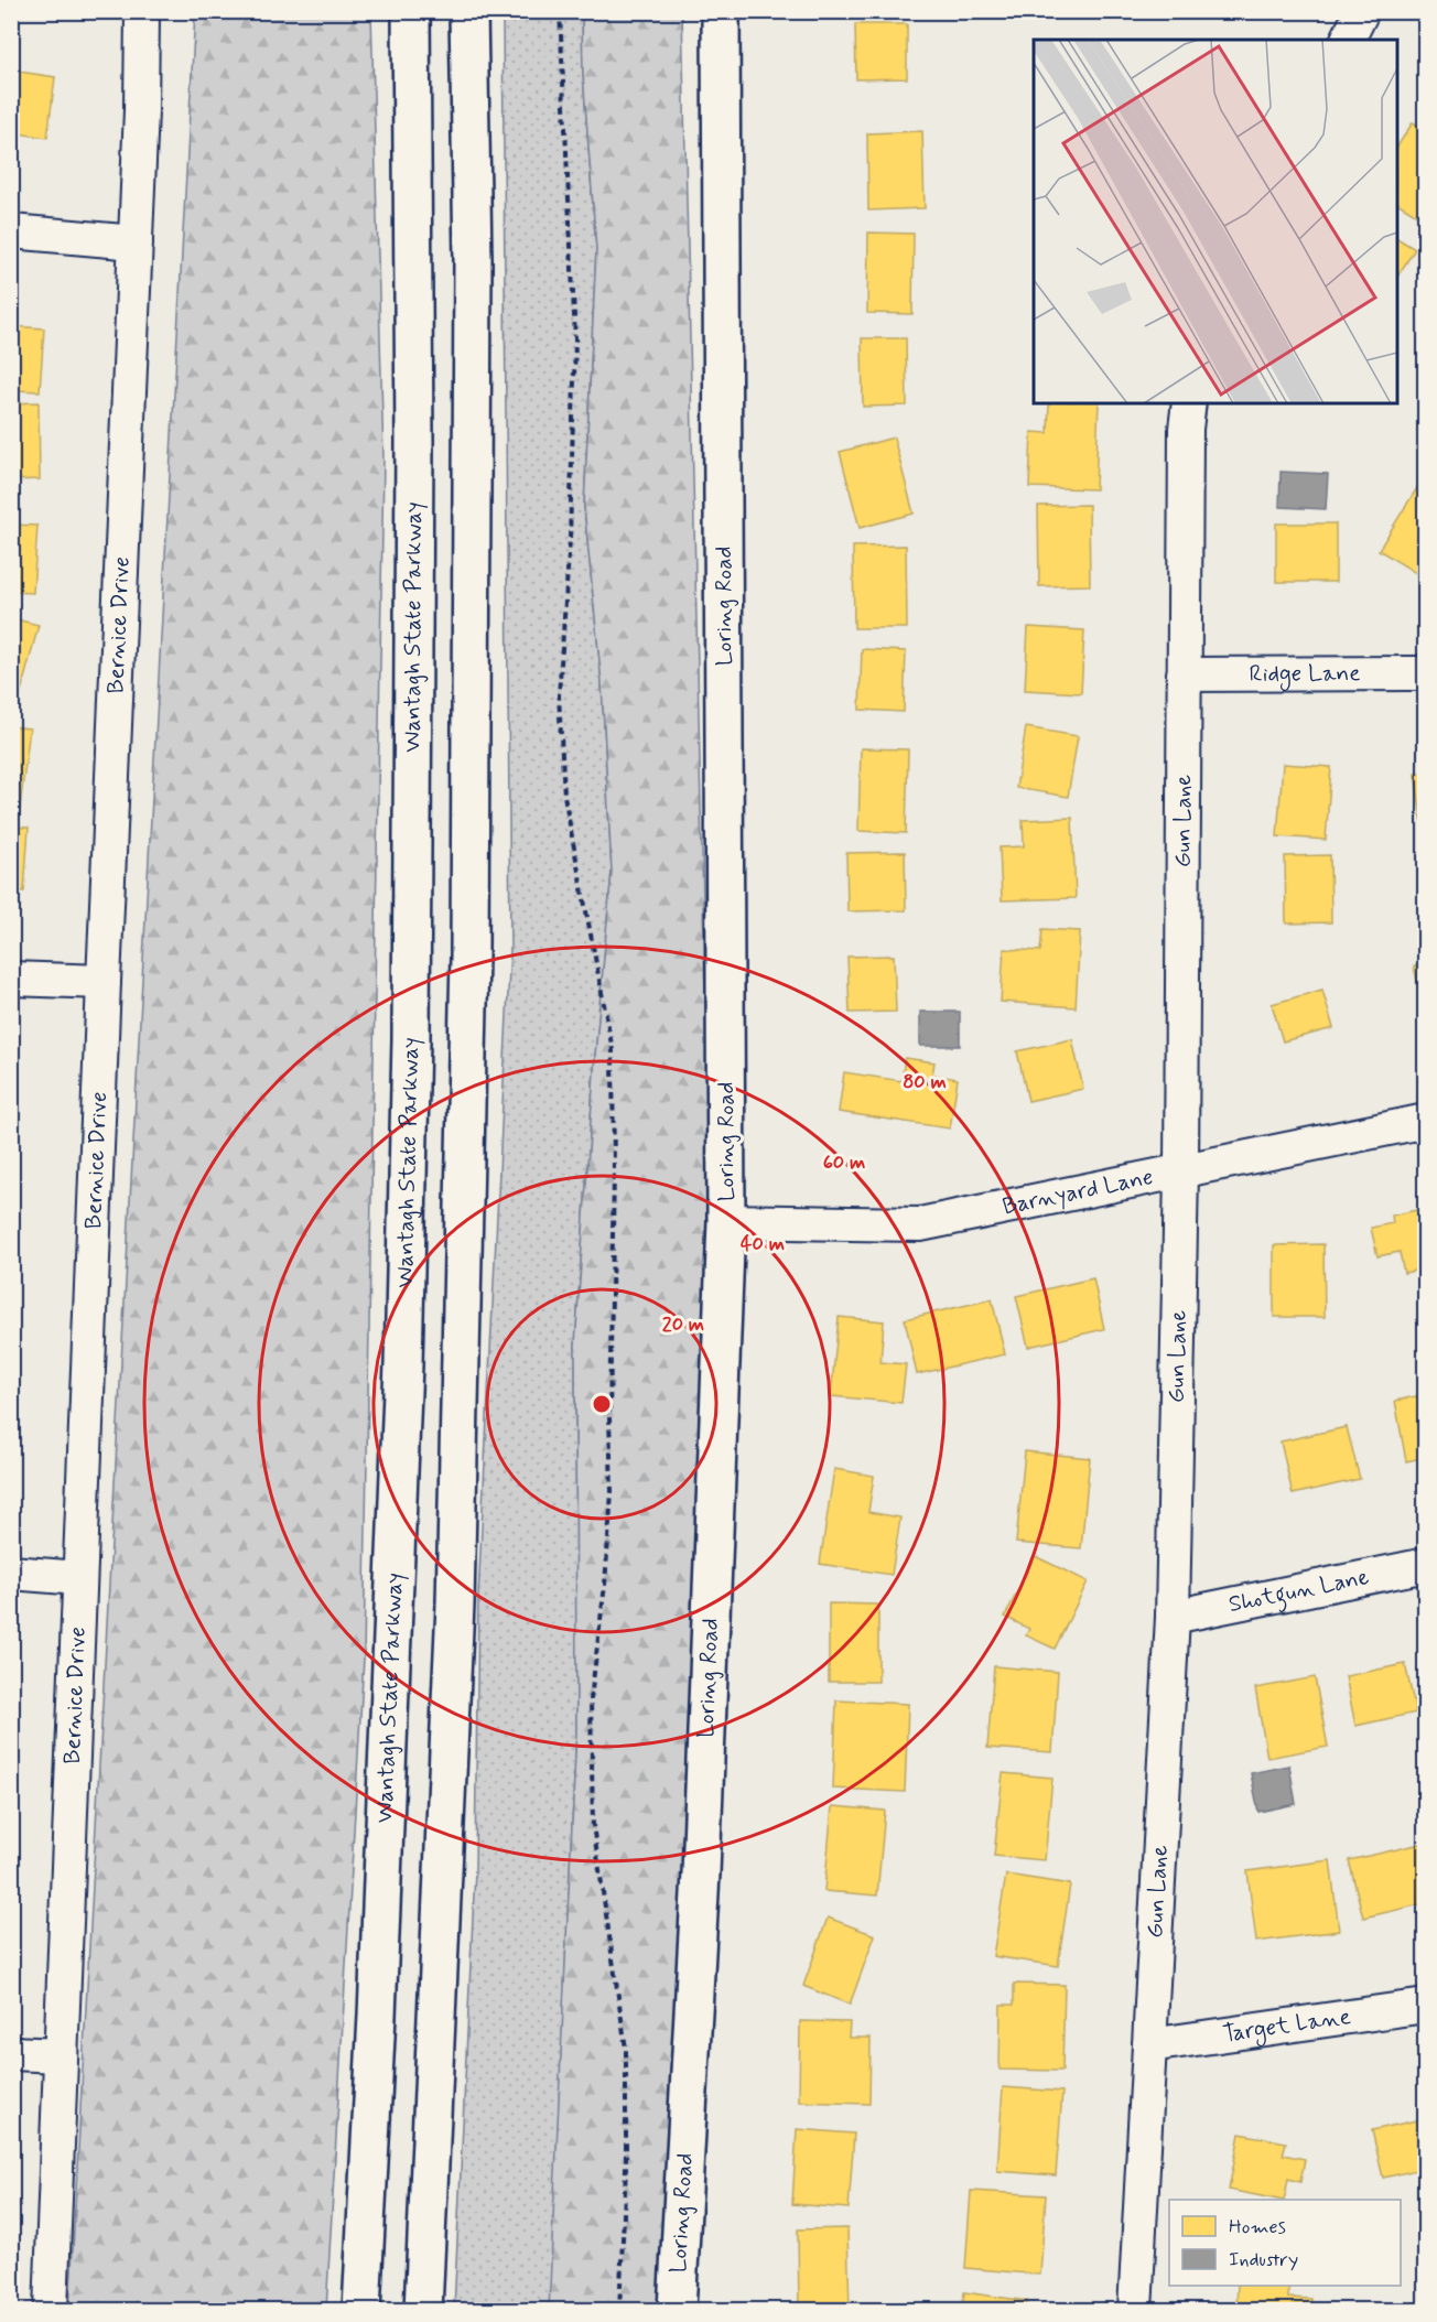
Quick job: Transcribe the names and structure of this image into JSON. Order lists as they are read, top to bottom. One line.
{"streets":{"main road":["Loring Road","Wantagh State Parkway"],"street":["Bernice Drive","Ridge Lane","Gun Lane","Barnyard Lane","Shotgun Lane","Target Lane"]},"crossings":[["Loring Road","Barnyard Lane"],["Ridge Lane","Gun Lane"],["Gun Lane","Barnyard Lane"],["Gun Lane","Shotgun Lane"],["Gun Lane","Target Lane"]],"legend":["Homes","Industry"],"rings":["80 m","60 m","40 m","20 m"]}
